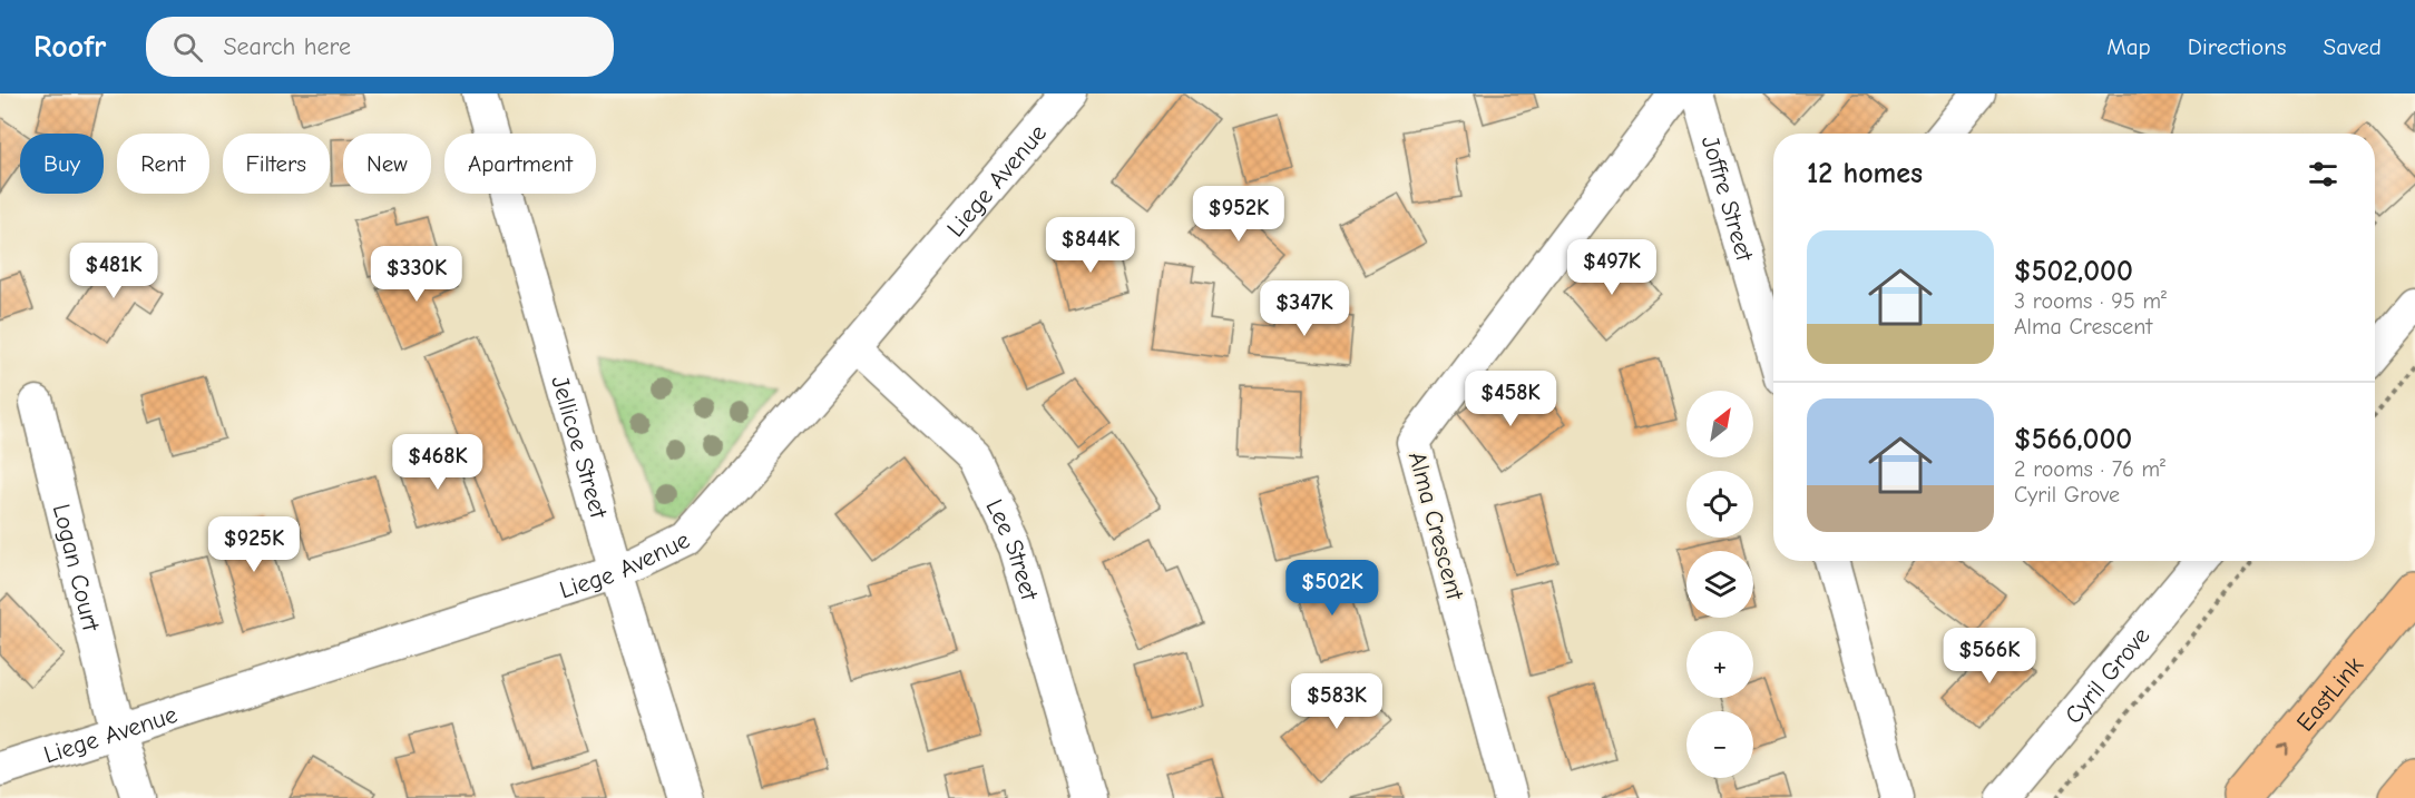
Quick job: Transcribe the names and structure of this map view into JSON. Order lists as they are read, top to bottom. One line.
{"streets":{"highway":["EastLink"],"street":["Liege Avenue","Joffre Street","Jellicoe Street","Alma Crescent","Lee Street","Logan Court","Cyril Grove"]},"crossings":[["Liege Avenue","Jellicoe Street"],["Liege Avenue","Lee Street"],["Liege Avenue","Logan Court"]],"one_way":["EastLink"],"north":"top right","page":{"header":"Roofr","search":"Search here","nav":["Map","Directions","Saved"],"chip":["Buy","Rent","Filters","New","Apartment"],"heading":"12 homes","price":["$952K","$844K","$497K","$481K","$330K","$347K","$458K","$468K","$925K","$502K","$566K","$583K"],"list":[{"name":"$502,000","note":"3 rooms · 95 m² · Alma Crescent"},{"name":"$566,000","note":"2 rooms · 76 m² · Cyril Grove"}],"map_buttons":["+","−"]}}
